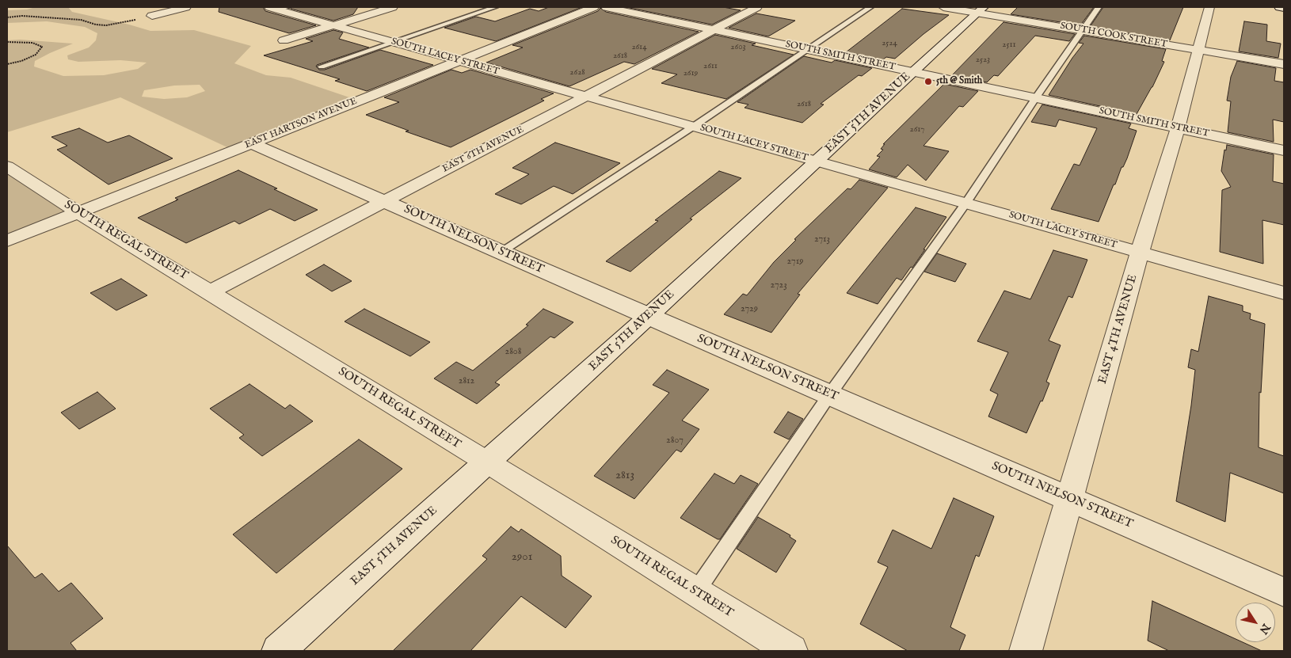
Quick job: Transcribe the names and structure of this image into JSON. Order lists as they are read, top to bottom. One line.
{"streets":{"street":["SOUTH COOK STREET","SOUTH SMITH STREET","SOUTH LACEY STREET","EAST 5TH AVENUE","EAST HARTSON AVENUE","EAST 6TH AVENUE","SOUTH NELSON STREET","SOUTH REGAL STREET","EAST 4TH AVENUE"]},"crossings":[["SOUTH COOK STREET","EAST 5TH AVENUE"],["SOUTH COOK STREET","EAST 4TH AVENUE"],["SOUTH SMITH STREET","EAST 5TH AVENUE"],["SOUTH SMITH STREET","EAST 6TH AVENUE"],["SOUTH SMITH STREET","EAST 4TH AVENUE"],["SOUTH LACEY STREET","EAST 5TH AVENUE"],["SOUTH LACEY STREET","EAST HARTSON AVENUE"],["SOUTH LACEY STREET","EAST 6TH AVENUE"],["SOUTH LACEY STREET","EAST 4TH AVENUE"],["EAST 5TH AVENUE","SOUTH NELSON STREET"],["EAST 5TH AVENUE","SOUTH REGAL STREET"],["EAST HARTSON AVENUE","SOUTH NELSON STREET"],["EAST HARTSON AVENUE","SOUTH REGAL STREET"],["EAST 6TH AVENUE","SOUTH NELSON STREET"],["EAST 6TH AVENUE","SOUTH REGAL STREET"],["SOUTH NELSON STREET","EAST 4TH AVENUE"]],"places":["5th @ Smith"],"house_numbers":["2524","2511","2614","2603","2618","2523","2611","2628","2619","2618","2617","2713","2719","2723","2729","2808","2812","2807","2813","2901"],"north":"bottom right"}
